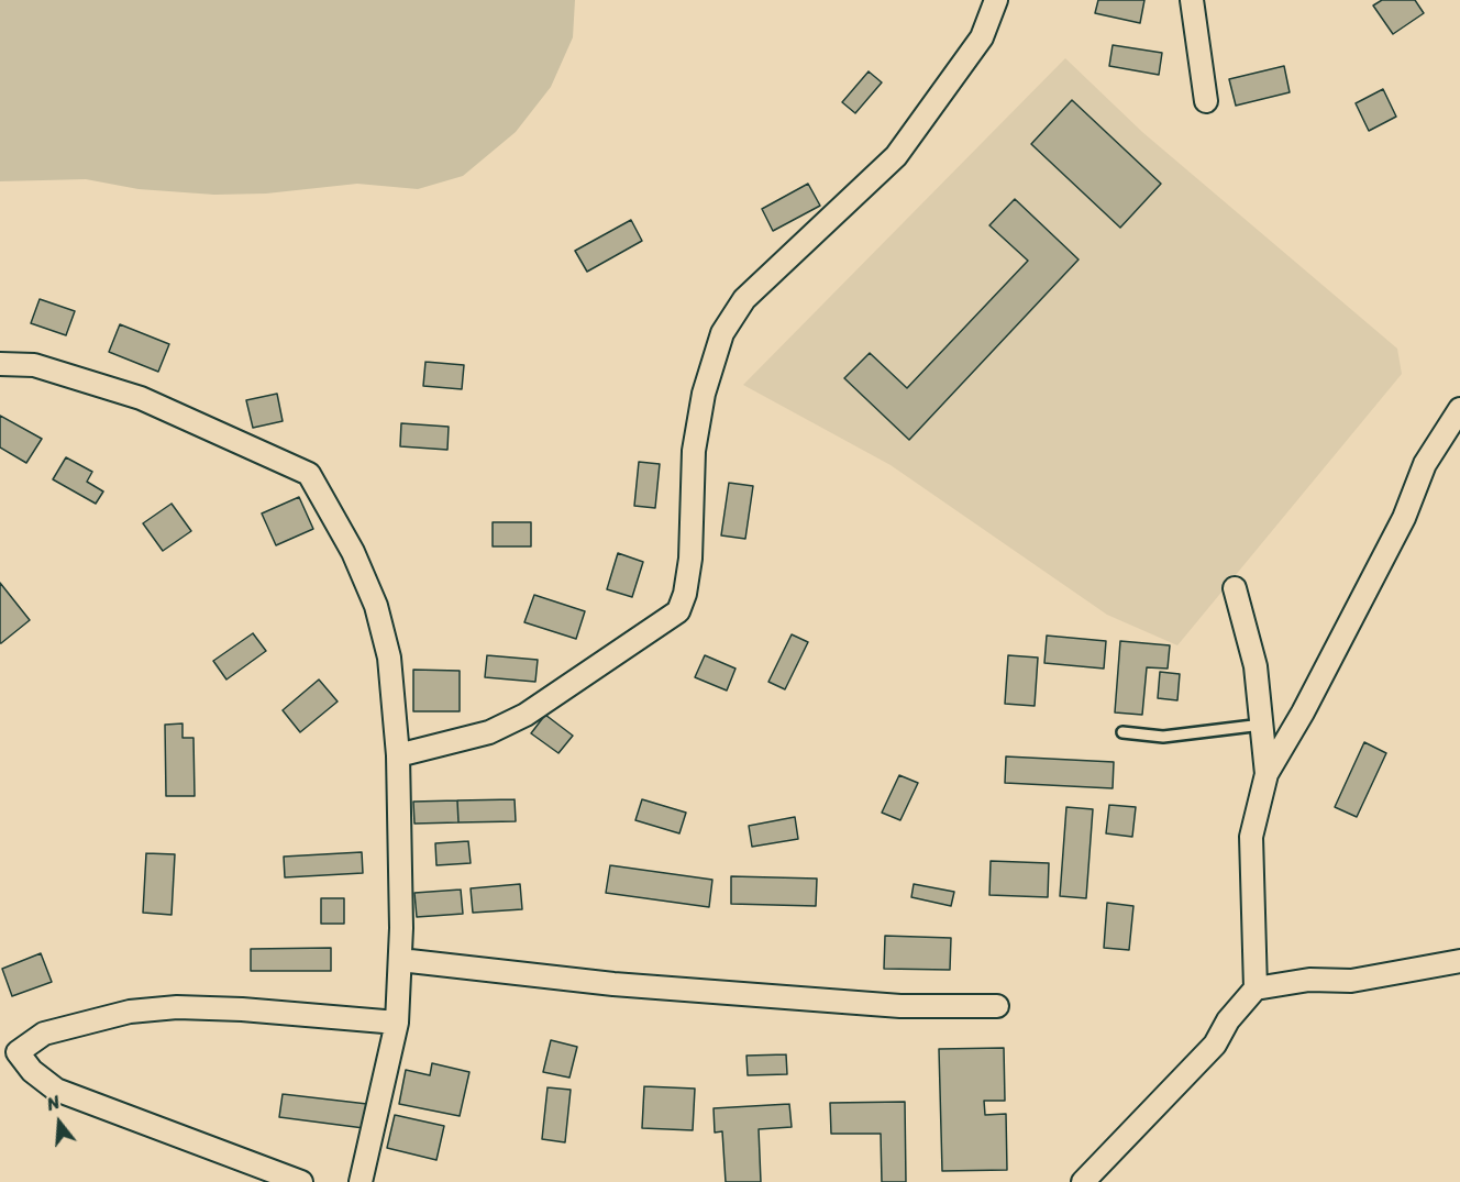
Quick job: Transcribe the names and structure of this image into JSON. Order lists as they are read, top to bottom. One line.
{"north":"top"}
